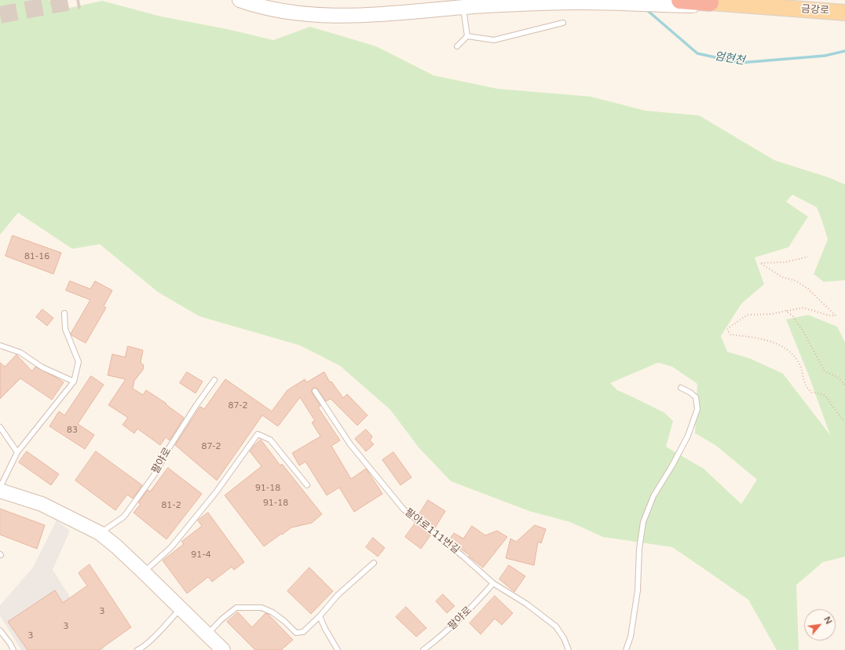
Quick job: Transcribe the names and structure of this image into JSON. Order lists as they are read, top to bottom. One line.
{"streets":{"main road":["금강로"],"lane":["팔야로","팔야로111번길"]},"crossings":[["팔야로","팔야로111번길"]],"water":["엄현천"],"house_numbers":["81-16","87-2","83","87-2","91-18","91-18","81-2","91-4","3","3","3"],"north":"top right"}
